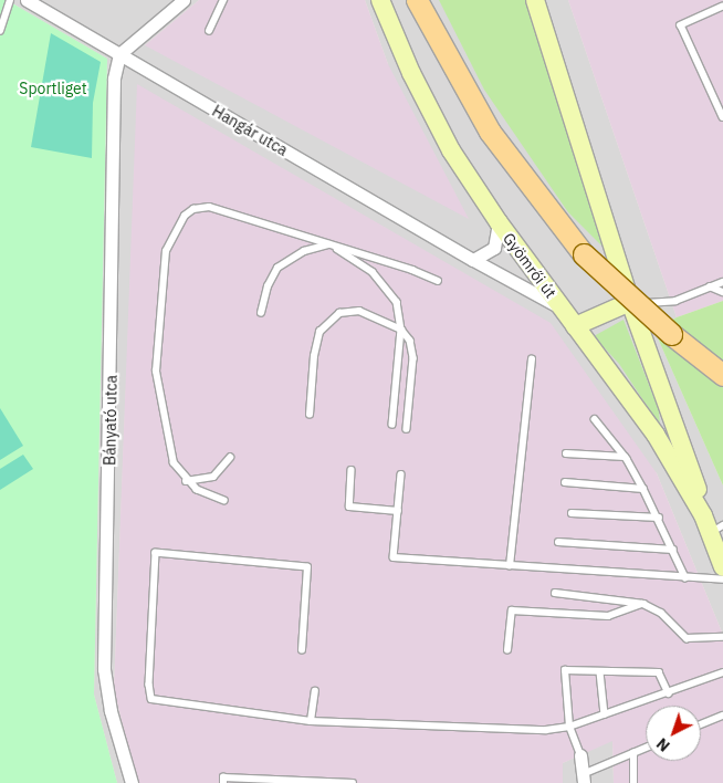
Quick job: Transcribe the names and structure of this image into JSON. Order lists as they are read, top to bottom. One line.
{"streets":{"street":["Hangár utca","Gyömrői út","Bányató utca"]},"crossings":[["Hangár utca","Gyömrői út"],["Hangár utca","Bányató utca"]],"parks":["Sportliget"],"north":"bottom left"}
